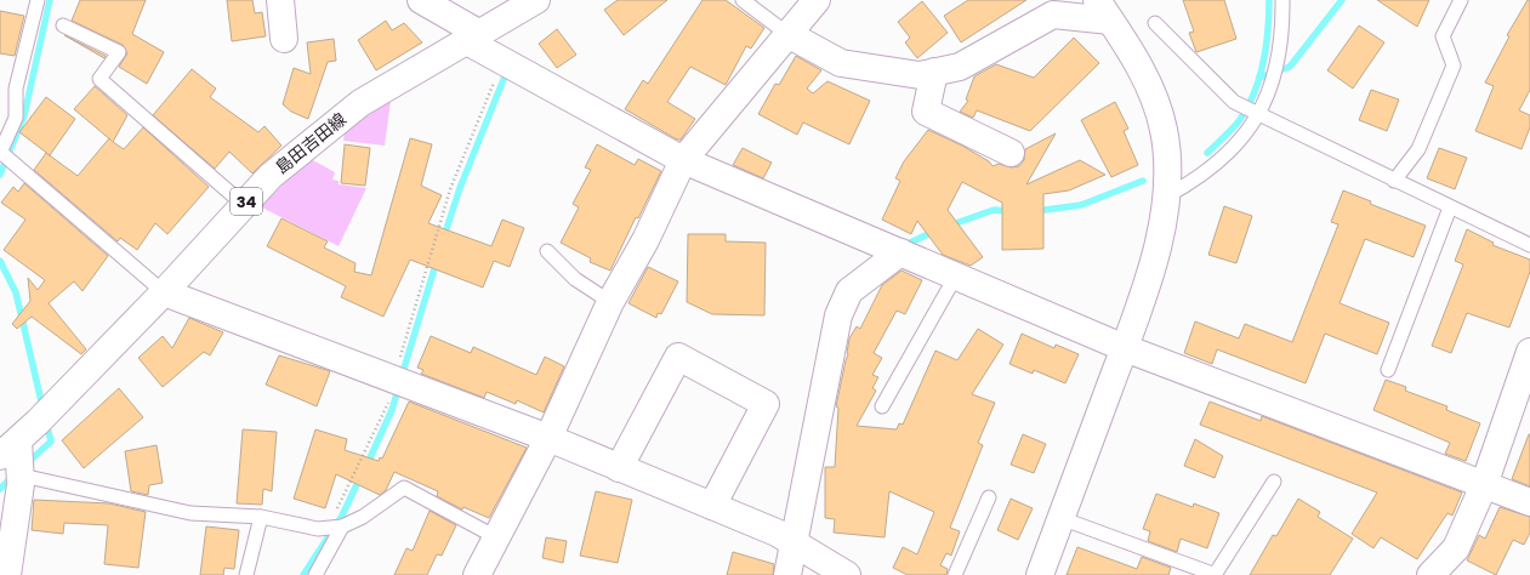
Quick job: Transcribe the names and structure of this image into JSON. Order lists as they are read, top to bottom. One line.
{"streets":{"street":["島田吉田線","34"]}}
